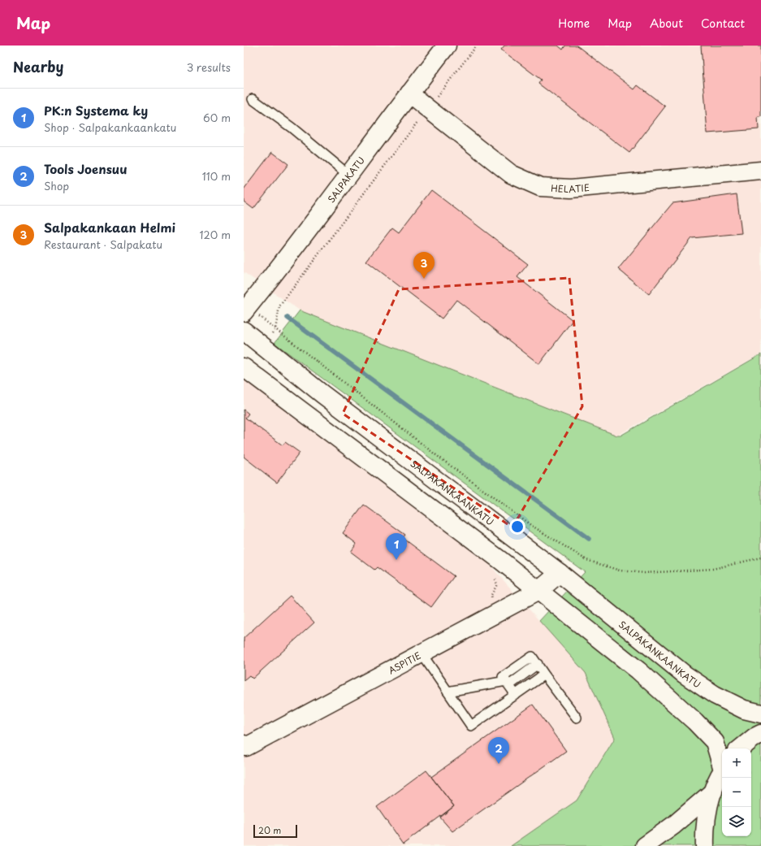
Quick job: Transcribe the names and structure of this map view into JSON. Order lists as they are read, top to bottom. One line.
{"streets":{"main road":["SALPAKATU","HELATIE","SALPAKANKAANKATU","ASPITIE"]},"crossings":[["SALPAKATU","HELATIE"],["SALPAKANKAANKATU","ASPITIE"]],"scale_bar":"20 m","page":{"header":"Map","nav":["Home","Map","About","Contact"],"heading":["Nearby","3 results"],"list":[{"mark":"1","name":"PK:n Systema ky","note":"Shop · Salpakankaankatu","value":"60 m"},{"mark":"2","name":"Tools Joensuu","note":"Shop","value":"110 m"},{"mark":"3","name":"Salpakankaan Helmi","note":"Restaurant · Salpakatu","value":"120 m"}],"pins":["3","1","2"],"map_buttons":["+","−"],"scale":"20 m"}}
